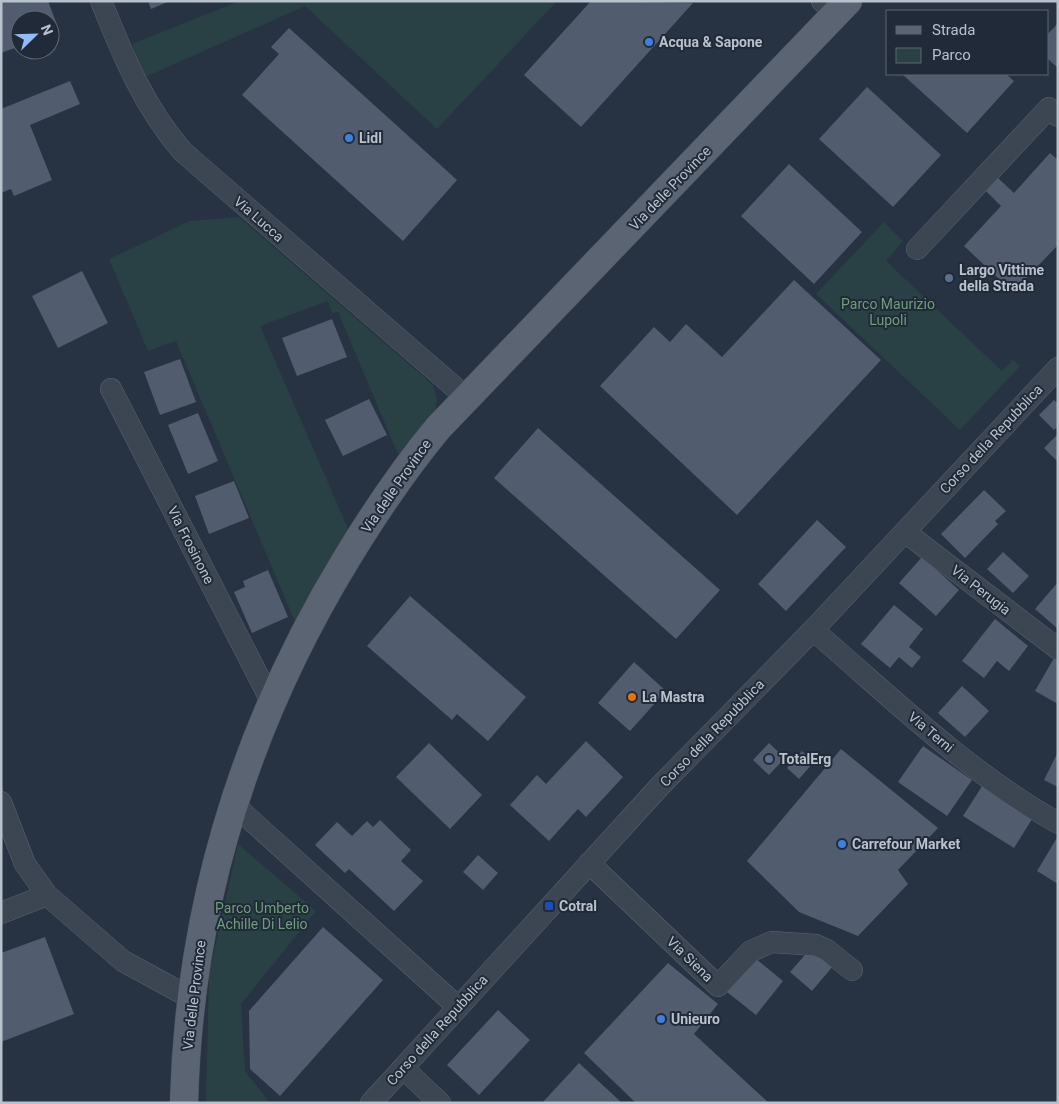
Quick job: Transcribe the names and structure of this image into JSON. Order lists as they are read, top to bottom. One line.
{"streets":{"main road":["Via delle Province"],"street":["Via Lucca","Corso della Repubblica","Via Frosinone","Via Perugia","Via Terni","Via Siena"]},"crossings":[["Via delle Province","Via Lucca"],["Via delle Province","Via Frosinone"],["Corso della Repubblica","Via Perugia"],["Corso della Repubblica","Via Terni"],["Corso della Repubblica","Via Siena"]],"parks":["Parco Maurizio Lupoli","Parco Umberto Achille Di Lelio"],"places":{"other":["Acqua & Sapone","Lidl","Largo Vittime della Strada","La Mastra","TotalErg","Carrefour Market","Unieuro"],"transit":["Cotral"]},"legend":["Strada","Parco"],"north":"top right"}
